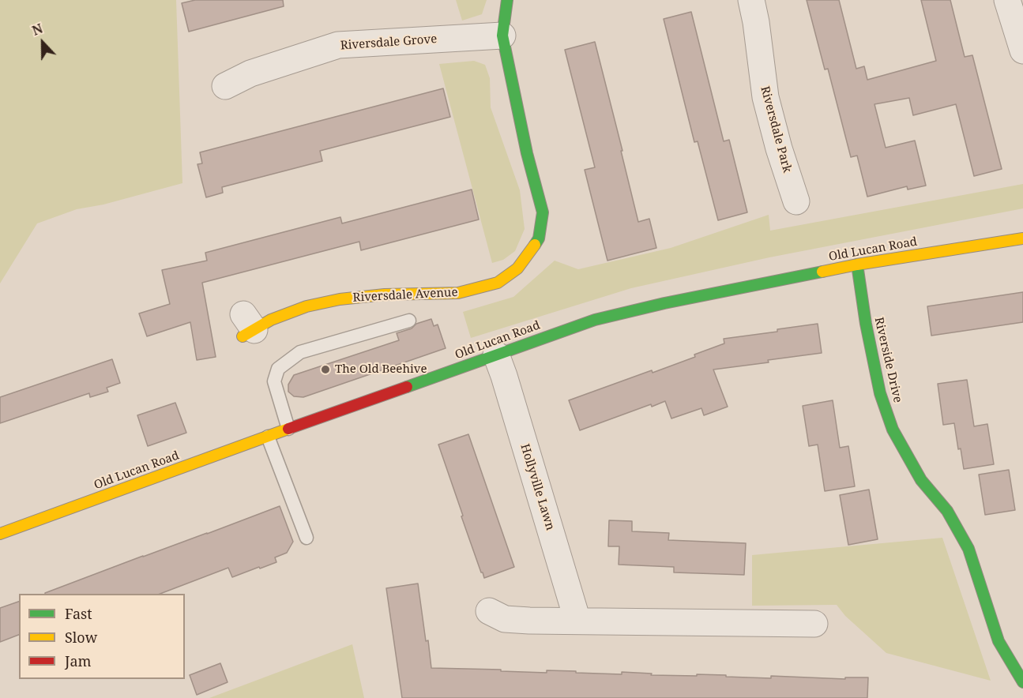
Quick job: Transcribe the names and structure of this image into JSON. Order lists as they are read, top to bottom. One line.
{"streets":{"street":["Riversdale Grove","Riversdale Park","Old Lucan Road","Riversdale Avenue","Riverside Drive","Hollyville Lawn"]},"crossings":[["Riversdale Grove","Riversdale Avenue"],["Old Lucan Road","Riverside Drive"],["Old Lucan Road","Hollyville Lawn"]],"places":["The Old Beehive"],"legend":["Fast","Slow","Jam"],"north":"top"}
